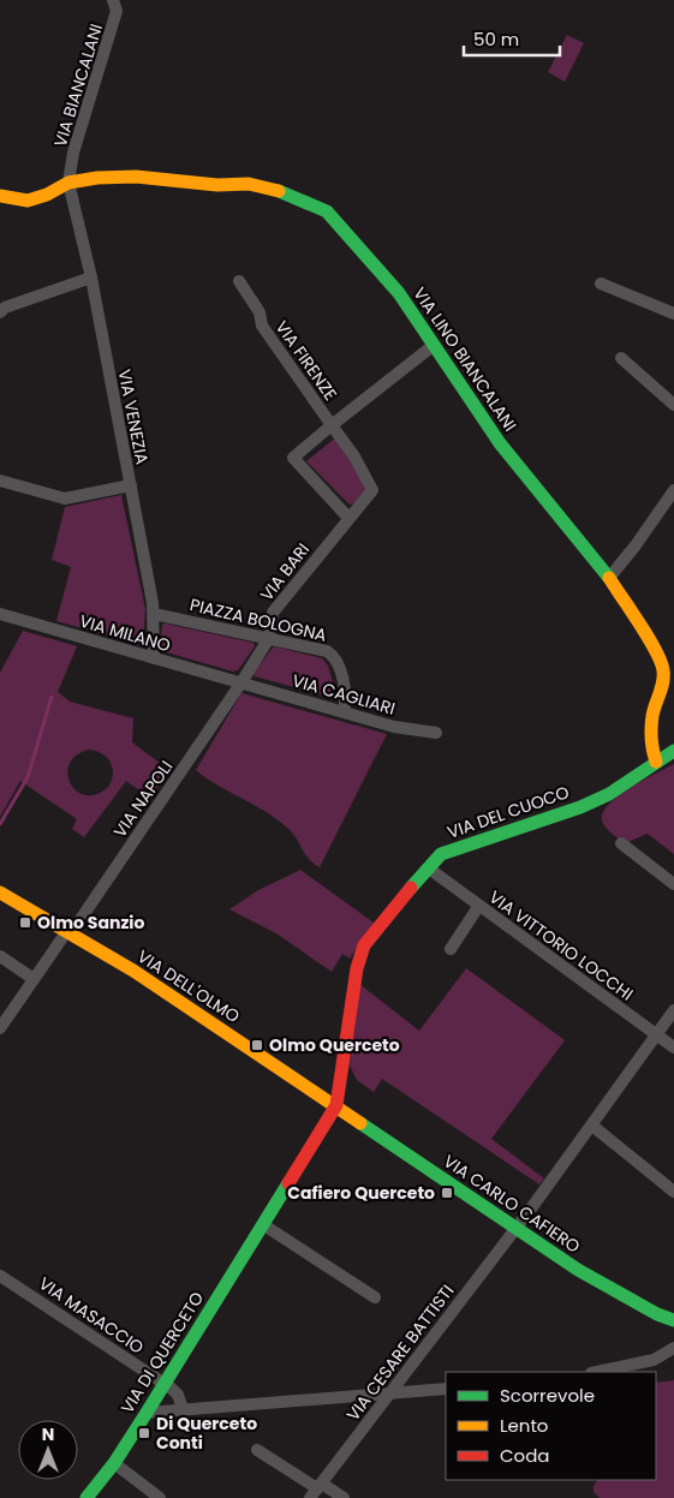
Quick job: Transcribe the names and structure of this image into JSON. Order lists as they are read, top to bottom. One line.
{"streets":{"street":["VIA BIANCALANI","VIA LINO BIANCALANI","VIA FIRENZE","VIA VENEZIA","VIA BARI","PIAZZA BOLOGNA","VIA MILANO","VIA CAGLIARI","VIA NAPOLI","VIA DEL CUOCO","VIA VITTORIO LOCCHI","VIA DELL'OLMO","VIA CARLO CAFIERO","VIA MASACCIO","VIA DI QUERCETO","VIA CESARE BATTISTI"]},"crossings":[["VIA BIANCALANI","VIA LINO BIANCALANI"],["VIA BIANCALANI","VIA VENEZIA"],["VIA LINO BIANCALANI","VIA VENEZIA"],["VIA LINO BIANCALANI","VIA DEL CUOCO"],["VIA FIRENZE","VIA BARI"],["VIA VENEZIA","PIAZZA BOLOGNA"],["VIA VENEZIA","VIA MILANO"],["VIA BARI","PIAZZA BOLOGNA"],["VIA BARI","VIA MILANO"],["VIA BARI","VIA CAGLIARI"],["VIA BARI","VIA NAPOLI"],["PIAZZA BOLOGNA","VIA CAGLIARI"],["VIA MILANO","VIA CAGLIARI"],["VIA MILANO","VIA NAPOLI"],["VIA CAGLIARI","VIA NAPOLI"],["VIA NAPOLI","VIA DELL'OLMO"],["VIA DEL CUOCO","VIA VITTORIO LOCCHI"],["VIA DEL CUOCO","VIA DELL'OLMO"],["VIA DEL CUOCO","VIA CARLO CAFIERO"],["VIA DEL CUOCO","VIA DI QUERCETO"],["VIA VITTORIO LOCCHI","VIA CESARE BATTISTI"],["VIA DELL'OLMO","VIA CARLO CAFIERO"],["VIA DELL'OLMO","VIA DI QUERCETO"],["VIA CARLO CAFIERO","VIA DI QUERCETO"],["VIA CARLO CAFIERO","VIA CESARE BATTISTI"],["VIA MASACCIO","VIA DI QUERCETO"]],"places":{"transit":["Olmo Sanzio","Olmo Querceto","Cafiero Querceto","Di Querceto Conti"]},"legend":["Scorrevole","Lento","Coda"],"scale_bar":"50 m","north":"top"}
